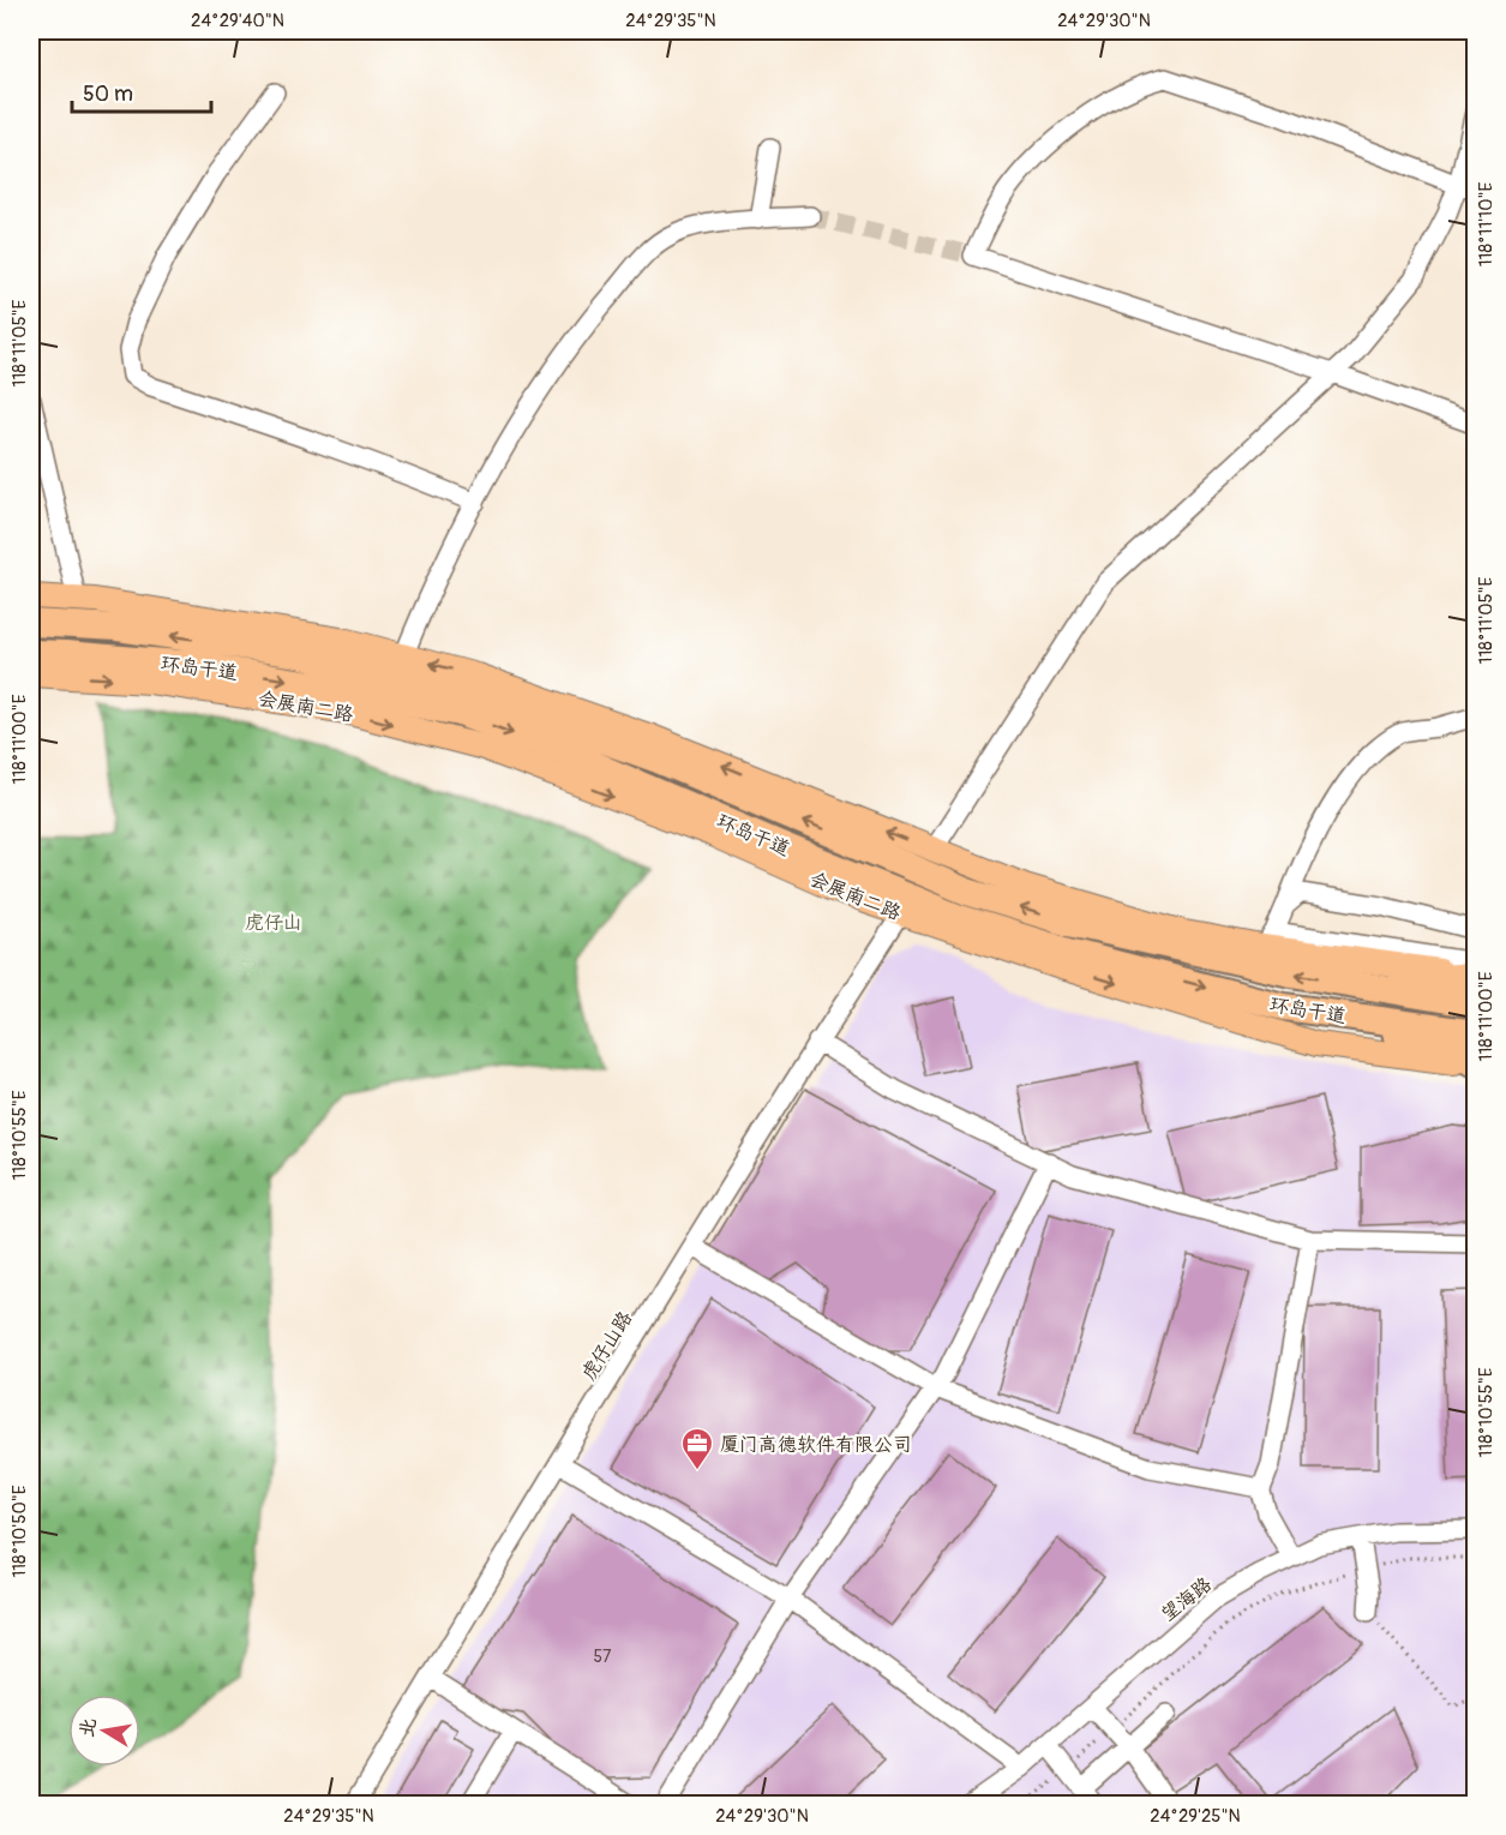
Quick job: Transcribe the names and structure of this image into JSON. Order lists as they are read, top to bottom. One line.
{"streets":{"highway":["环岛干道"],"main road":["会展南二路"],"street":["虎仔山路","望海路"]},"crossings":[["会展南二路","虎仔山路"]],"parks":["虎仔山"],"places":{"office":["厦门高德软件有限公司"]},"house_numbers":["57"],"scale_bar":"50 m","north":"left","coordinates":["24°29'40\"N","24°29'35\"N","24°29'30\"N","118°11'10\"E","118°11'05\"E","118°11'00\"E","118°10'55\"E","118°10'50\"E","24°29'25\"N"]}
